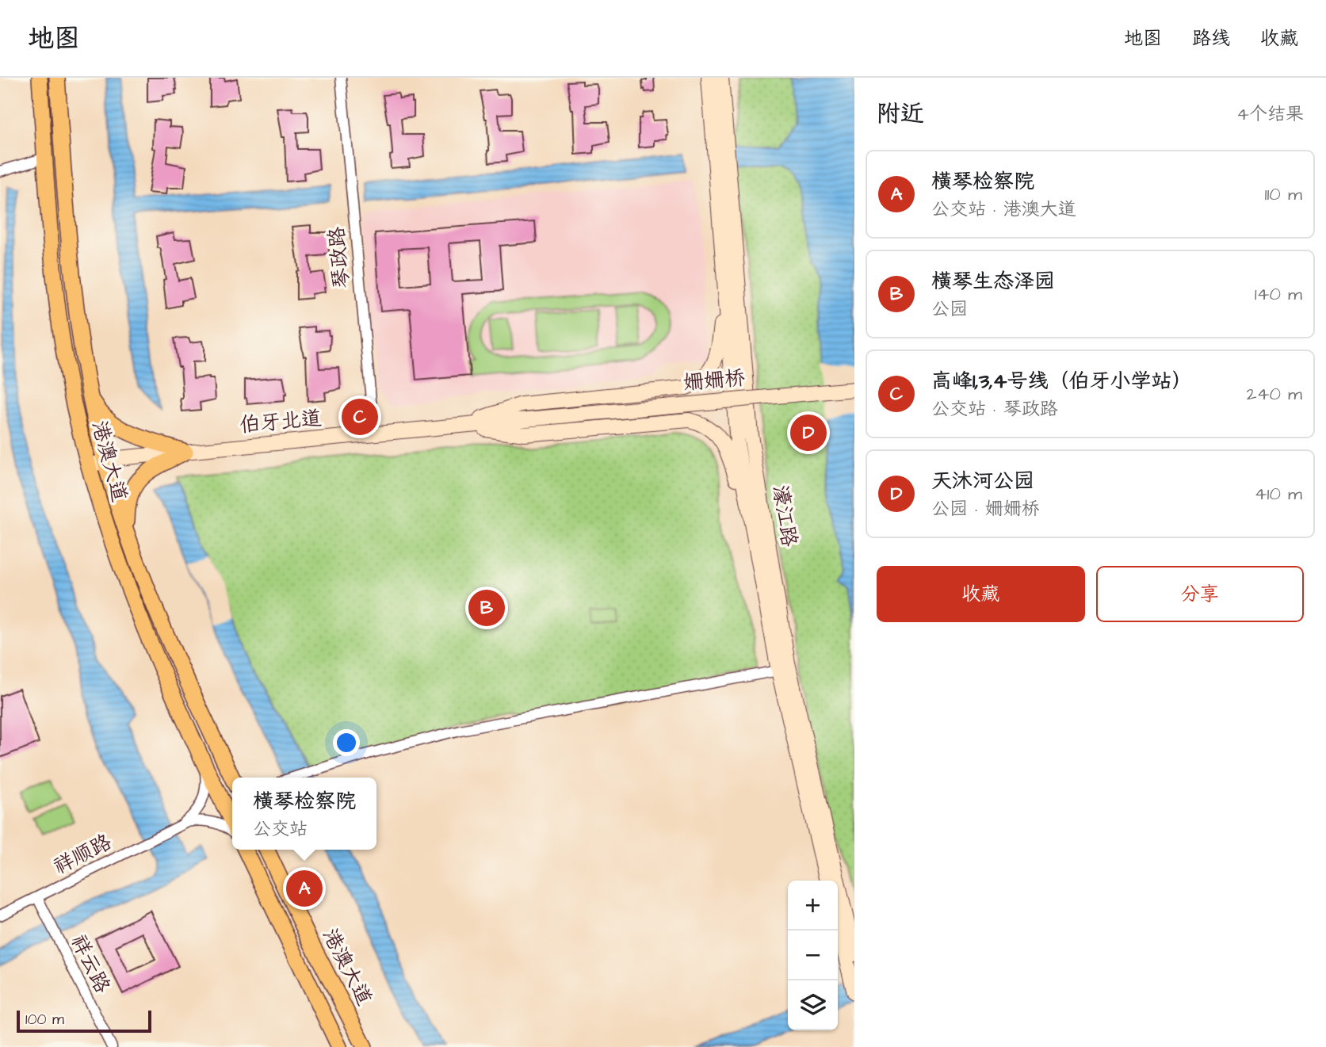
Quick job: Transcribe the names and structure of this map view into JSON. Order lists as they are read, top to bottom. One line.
{"streets":{"main road":["姗姗桥","伯牙北道","港澳大道","濠江路"],"street":["琴政路","祥顺路","祥云路"]},"crossings":[["琴政路","伯牙北道"],["姗姗桥","伯牙北道"],["伯牙北道","港澳大道"],["港澳大道","祥顺路"],["祥顺路","祥云路"]],"scale_bar":"100 m","page":{"header":"地图","nav":["地图","路线","收藏"],"heading":["附近","4个结果"],"list":[{"mark":"A","name":"横琴检察院","note":"公交站 · 港澳大道","value":"110 m"},{"mark":"B","name":"横琴生态泽园","note":"公园","value":"140 m"},{"mark":"C","name":"高峰1,3,4号线（伯牙小学站）","note":"公交站 · 琴政路","value":"240 m"},{"mark":"D","name":"天沐河公园","note":"公园 · 姗姗桥","value":"410 m"}],"pins":["C","D","B","A"],"buttons":["收藏","分享"],"popup":["横琴检察院","公交站"],"map_buttons":["+","−"],"scale":"100 m"}}
